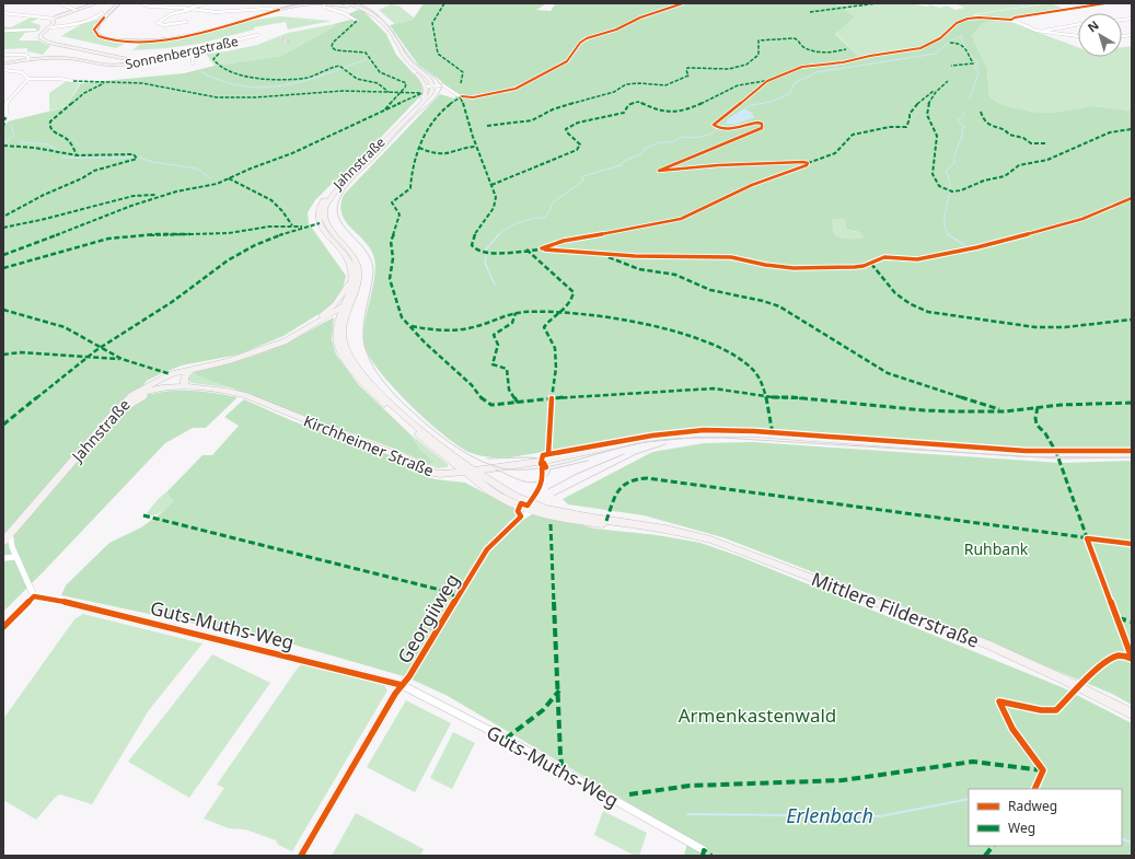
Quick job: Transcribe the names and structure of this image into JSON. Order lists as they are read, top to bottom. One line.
{"streets":{"main road":["Sonnenbergstraße","Jahnstraße","Kirchheimer Straße","Mittlere Filderstraße"],"street":["Georgiiweg","Guts-Muths-Weg"]},"crossings":[["Jahnstraße","Kirchheimer Straße"],["Jahnstraße","Mittlere Filderstraße"],["Jahnstraße","Guts-Muths-Weg"],["Kirchheimer Straße","Mittlere Filderstraße"],["Mittlere Filderstraße","Georgiiweg"],["Georgiiweg","Guts-Muths-Weg"]],"water":["Erlenbach"],"parks":["Ruhbank","Armenkastenwald"],"legend":["Radweg","Weg"],"north":"top left"}
